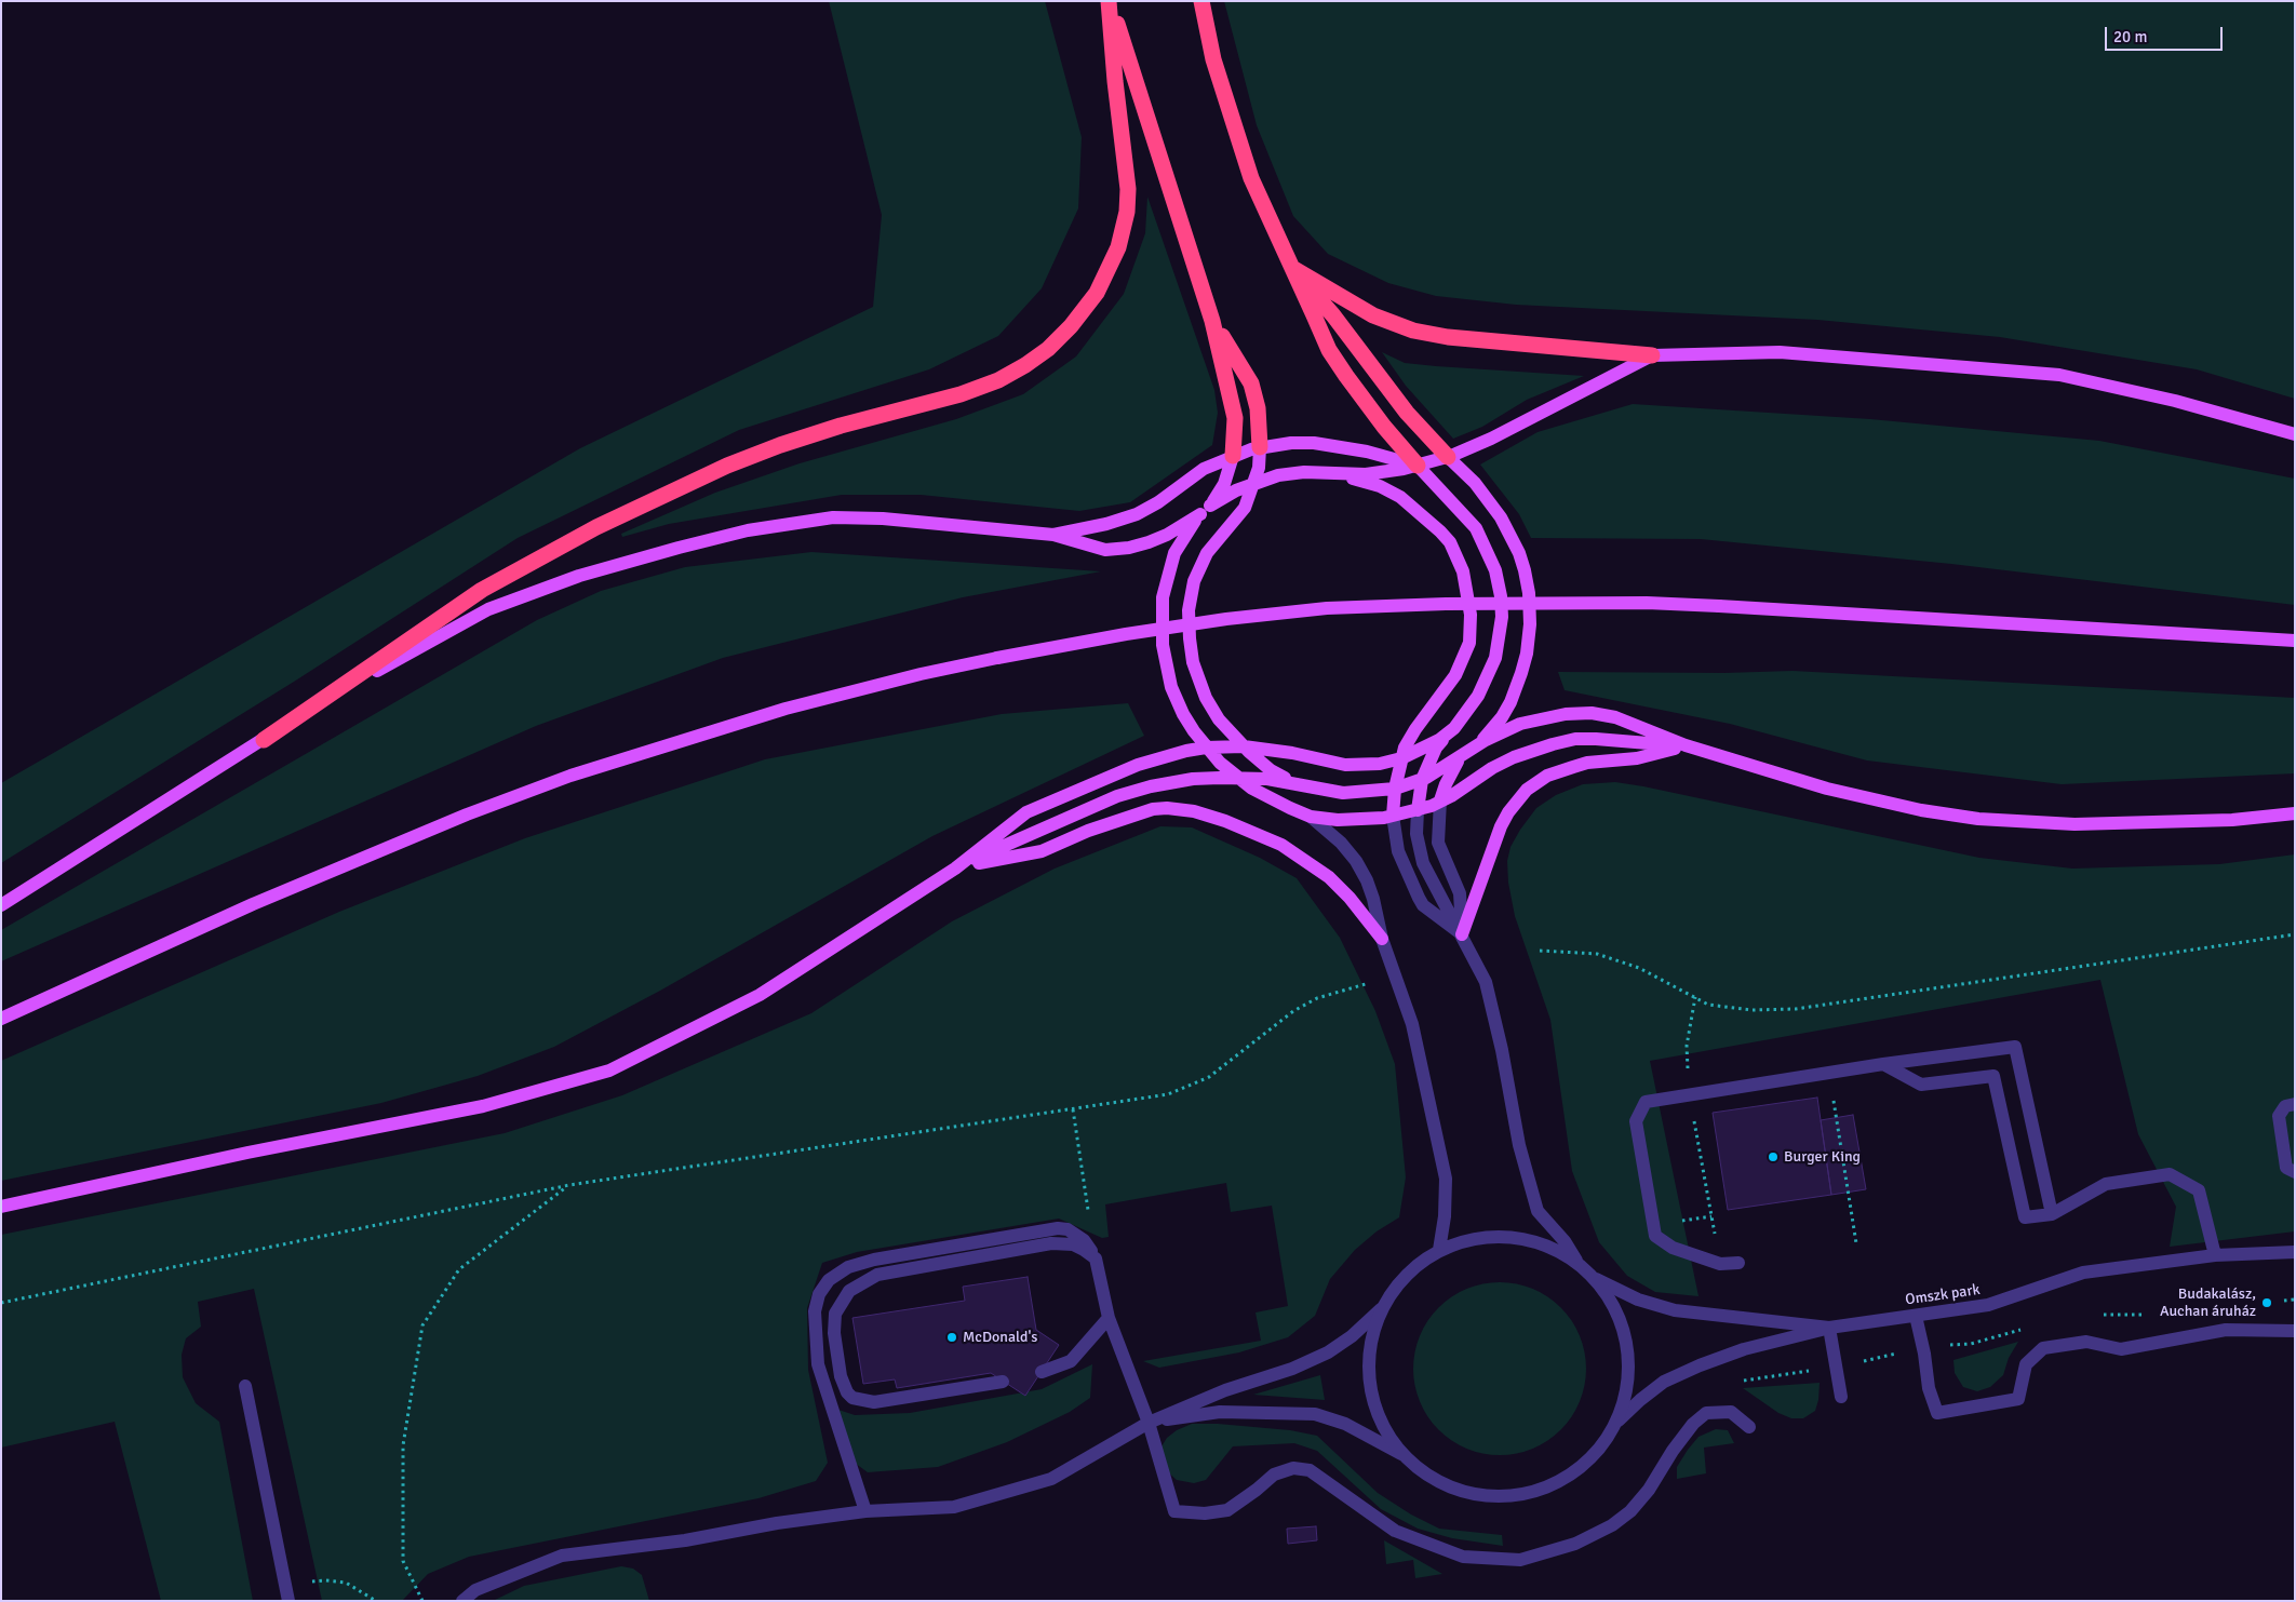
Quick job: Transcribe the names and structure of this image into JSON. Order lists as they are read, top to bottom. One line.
{"streets":{"street":["Omszk park"]},"places":["Burger King","Budakalász, Auchan áruház","McDonald's"],"scale_bar":"20 m"}
